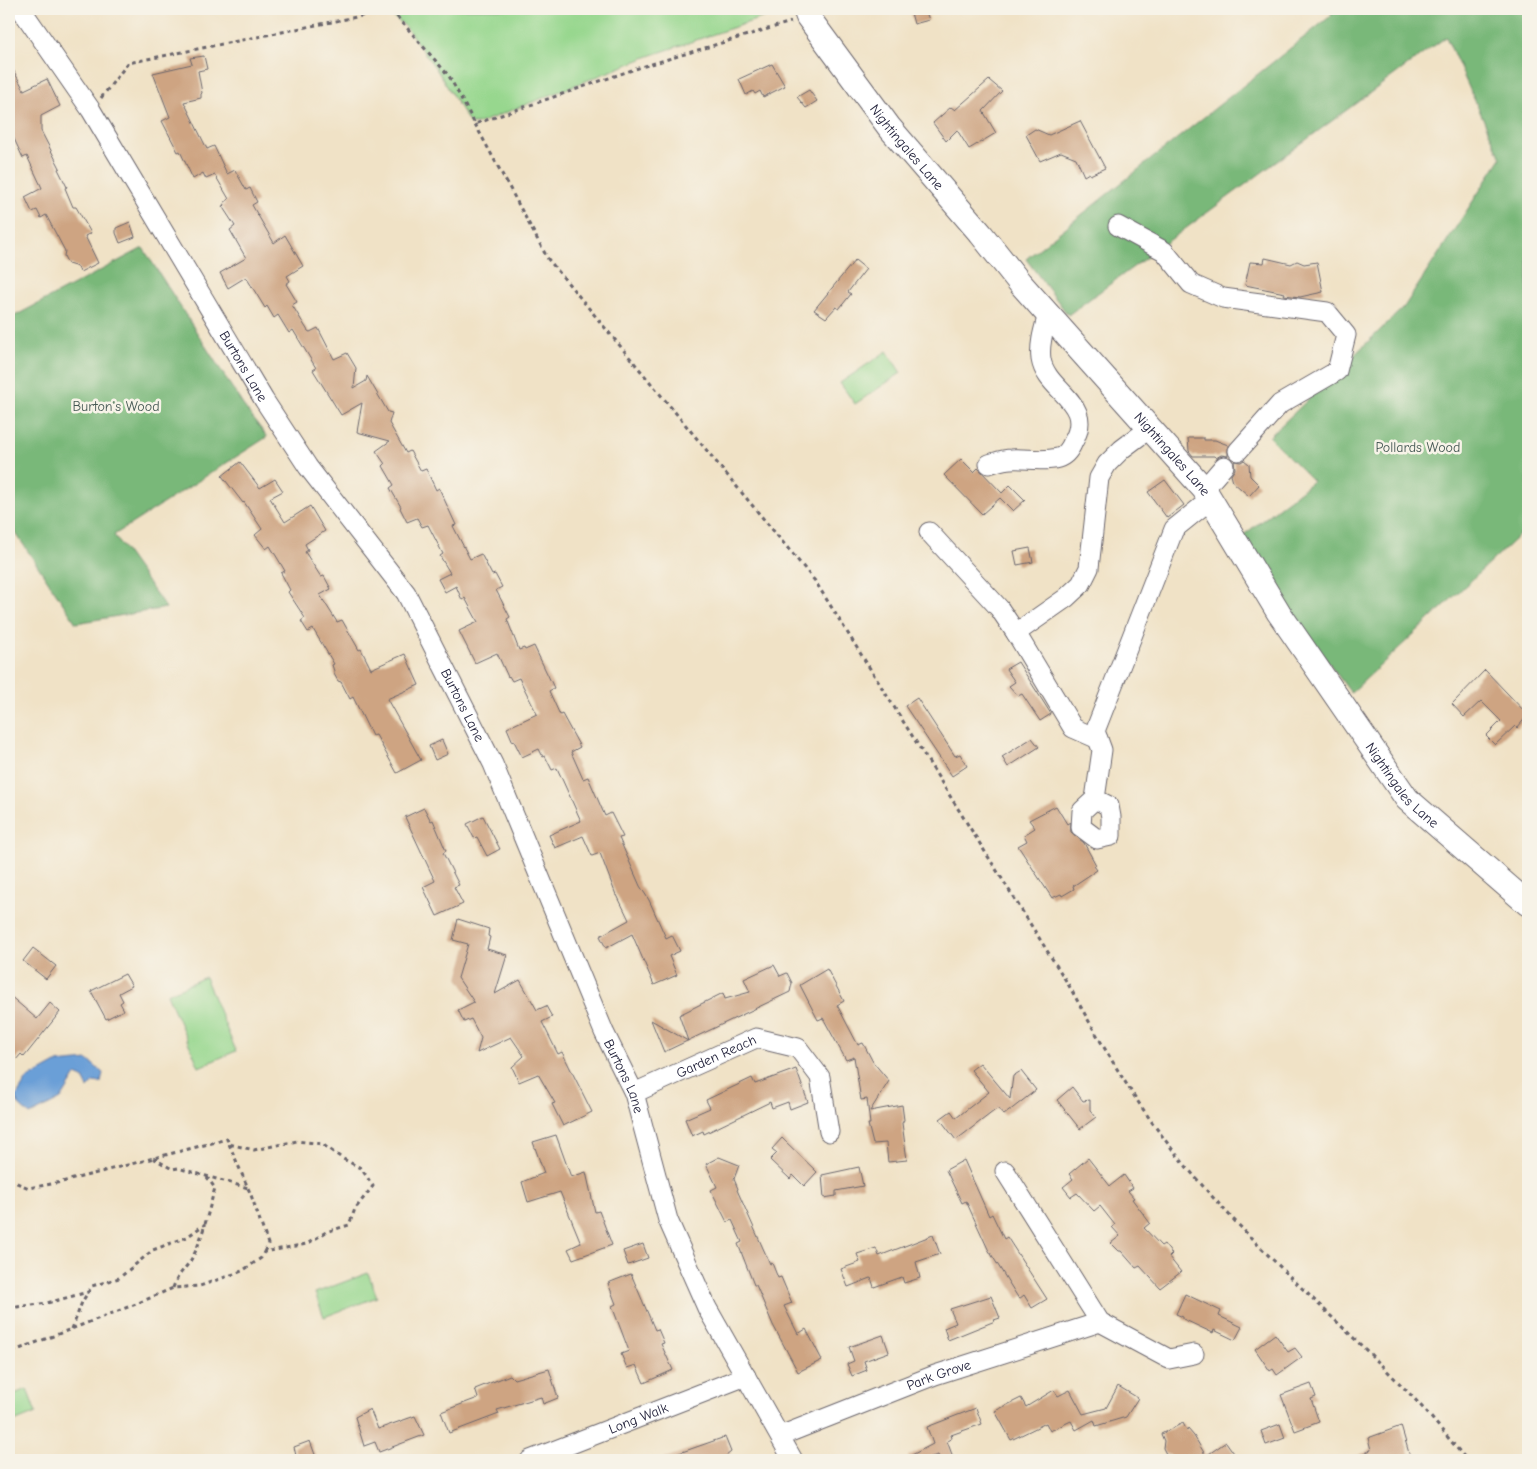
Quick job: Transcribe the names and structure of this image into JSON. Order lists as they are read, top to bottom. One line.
{"streets":{"main road":["Nightingales Lane"],"street":["Burtons Lane","Garden Reach","Park Grove","Long Walk"]},"crossings":[["Burtons Lane","Garden Reach"],["Burtons Lane","Park Grove"],["Burtons Lane","Long Walk"]],"parks":["Burton's Wood","Pollards Wood"]}
